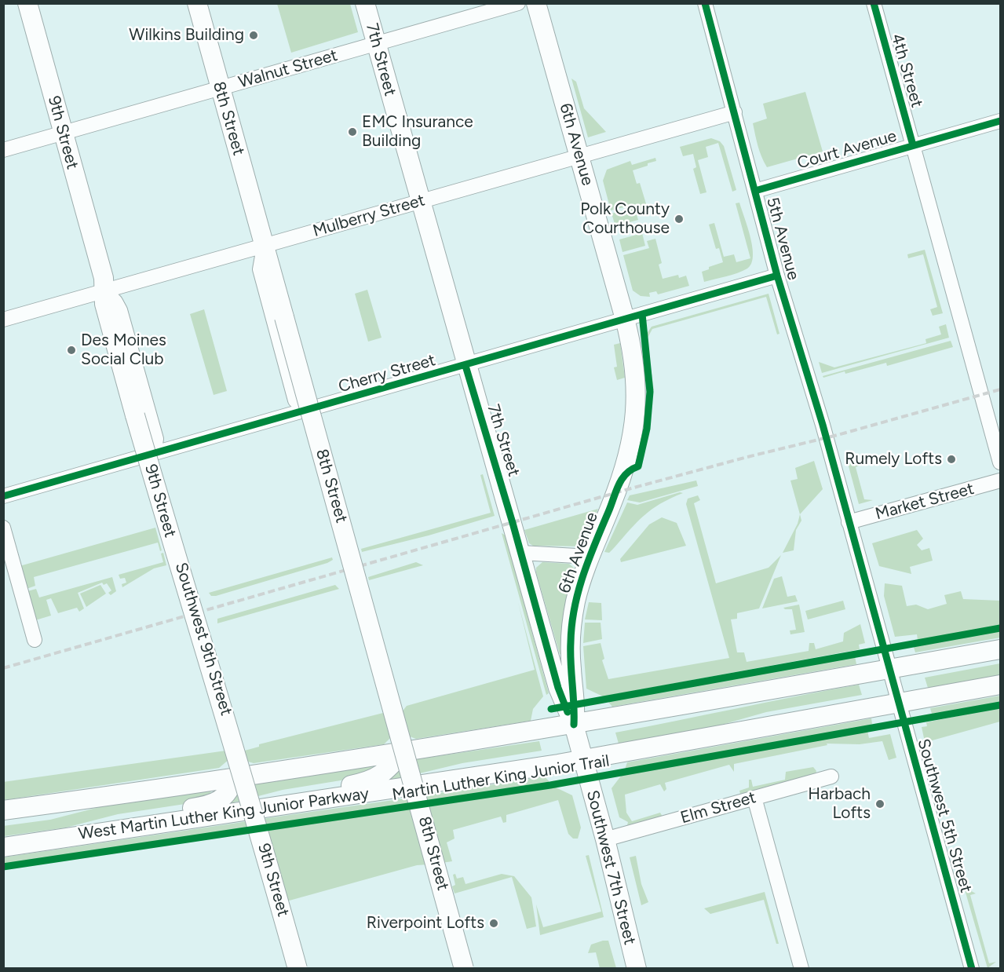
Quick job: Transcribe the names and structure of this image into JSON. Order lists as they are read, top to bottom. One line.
{"streets":{"main road":["7th Street","8th Street","9th Street","6th Avenue","West Martin Luther King Junior Parkway","Southwest 7th Street"],"street":["Walnut Street","4th Street","Court Avenue","Mulberry Street","5th Avenue","Cherry Street","Market Street","Southwest 9th Street","Elm Street","Southwest 5th Street"],"cycle path":["Martin Luther King Junior Trail"]},"crossings":[["7th Street","Walnut Street"],["7th Street","Mulberry Street"],["7th Street","Cherry Street"],["7th Street","Southwest 7th Street"],["Walnut Street","8th Street"],["Walnut Street","9th Street"],["4th Street","Court Avenue"],["8th Street","Mulberry Street"],["9th Street","Mulberry Street"],["6th Avenue","Mulberry Street"],["6th Avenue","Cherry Street"],["6th Avenue","West Martin Luther King Junior Parkway"],["6th Avenue","Southwest 7th Street"],["Court Avenue","5th Avenue"],["Mulberry Street","5th Avenue"],["5th Avenue","Cherry Street"],["5th Avenue","Southwest 5th Street"],["Cherry Street","Southwest 9th Street"],["Market Street","Southwest 5th Street"],["Southwest 9th Street","West Martin Luther King Junior Parkway"],["Elm Street","Southwest 7th Street"],["West Martin Luther King Junior Parkway","Southwest 5th Street"],["West Martin Luther King Junior Parkway","Southwest 7th Street"]],"places":["Wilkins Building","EMC Insurance Building","Polk County Courthouse","Des Moines Social Club","Rumely Lofts","Harbach Lofts","Riverpoint Lofts"]}
